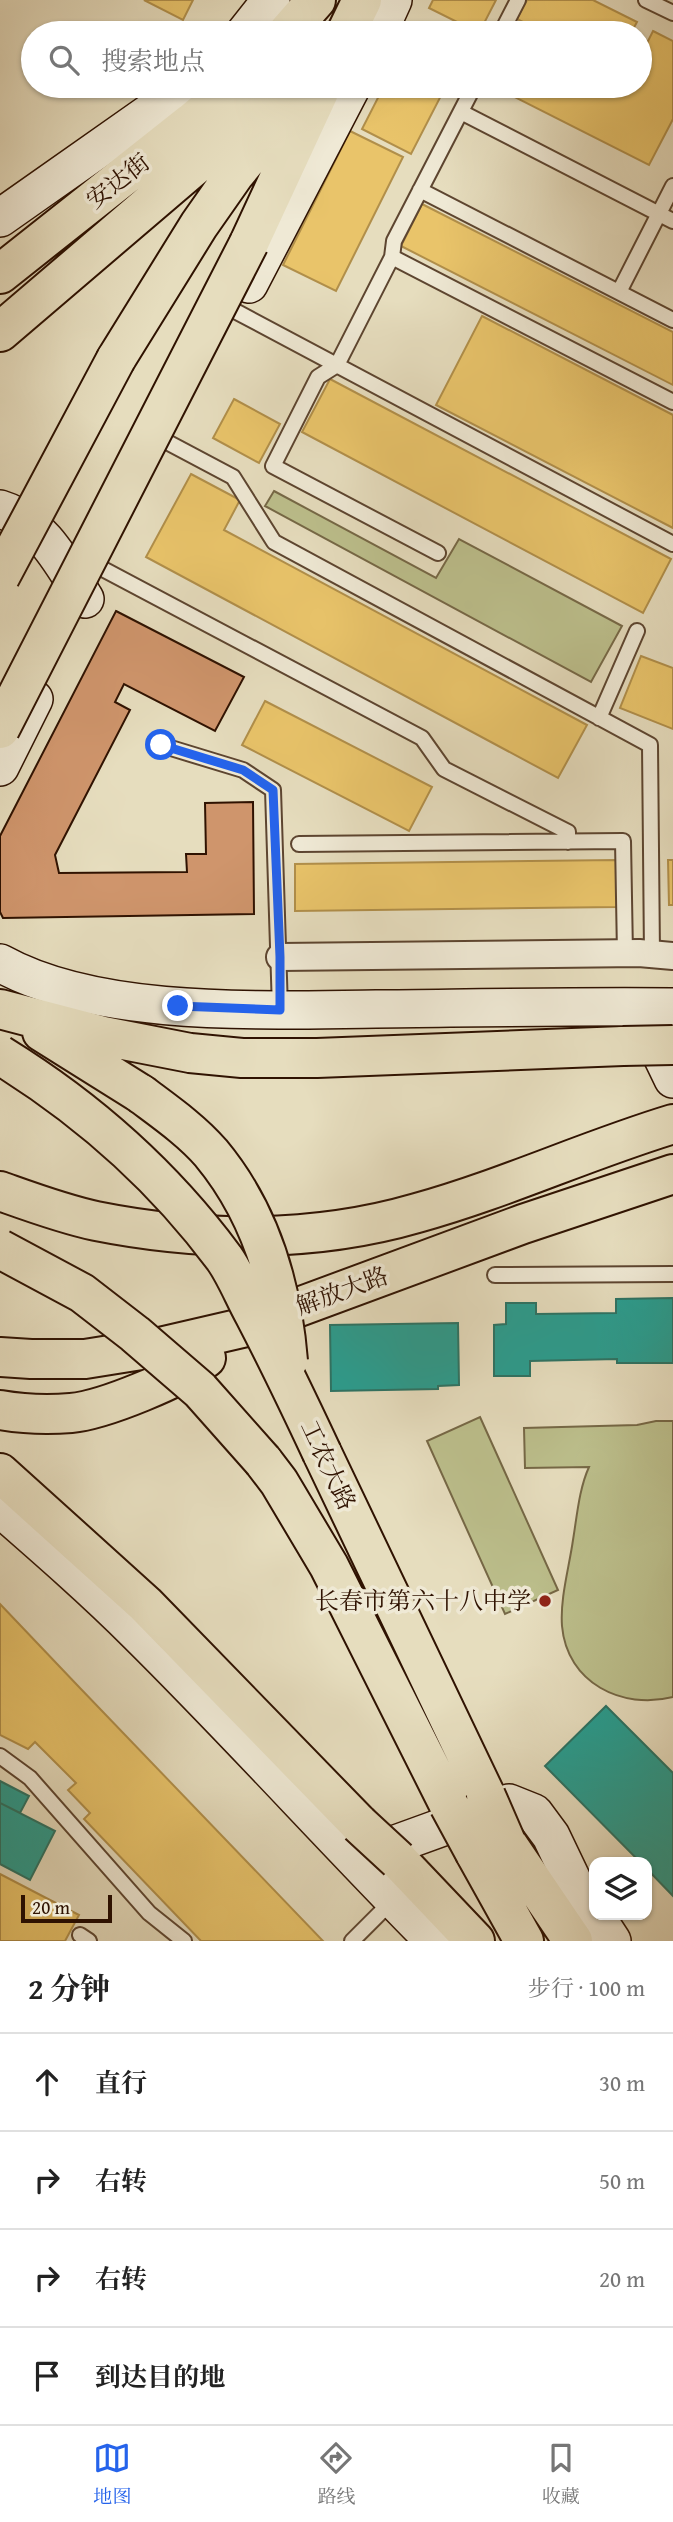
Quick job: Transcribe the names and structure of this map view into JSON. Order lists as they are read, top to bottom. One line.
{"streets":{"main road":["安达街","解放大路","工农大路"]},"places":["长春市第六十八中学"],"scale_bar":"20 m","page":{"search":"搜索地点","scale":"20 m","heading":["2 分钟","步行 · 100 m"],"list":[["直行","30 m"],["右转","50 m"],["右转","20 m"],"到达目的地"],"nav":["地图","路线","收藏"]}}
